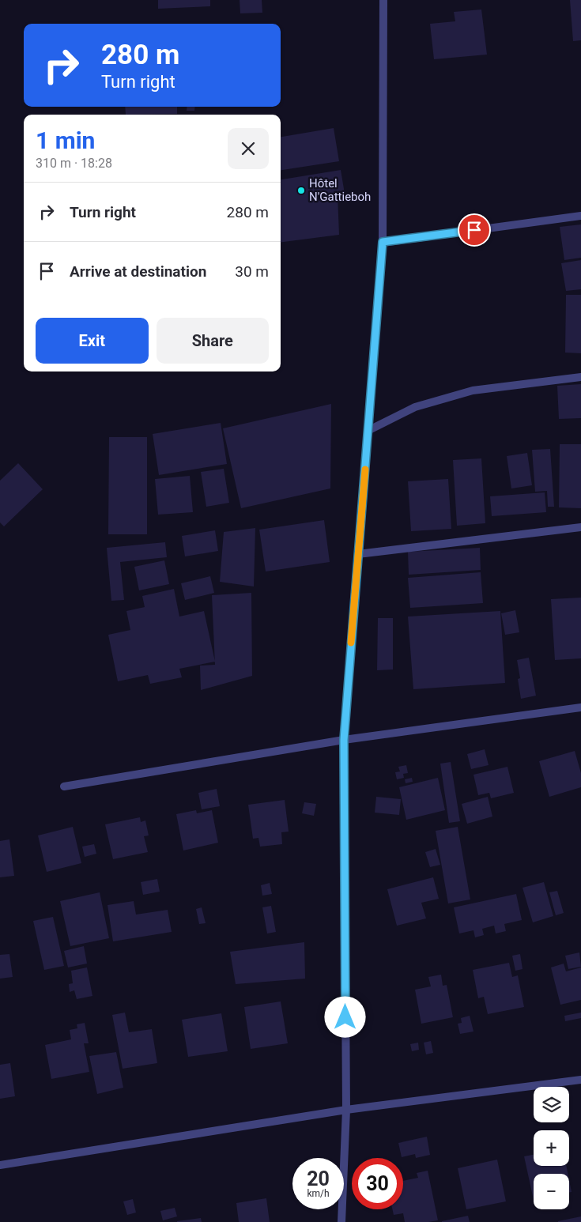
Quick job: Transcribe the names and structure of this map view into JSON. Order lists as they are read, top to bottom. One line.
{"places":["Hôtel N'Gattieboh"],"page":{"turn":["280 m","Turn right"],"heading":["1 min","310 m · 18:28"],"list":[{"name":"Turn right","value":"280 m"},{"name":"Arrive at destination","value":"30 m"}],"buttons":["Exit","Share"],"map_buttons":["+","−"],"speed":"20 km/h","limit":"30"}}
